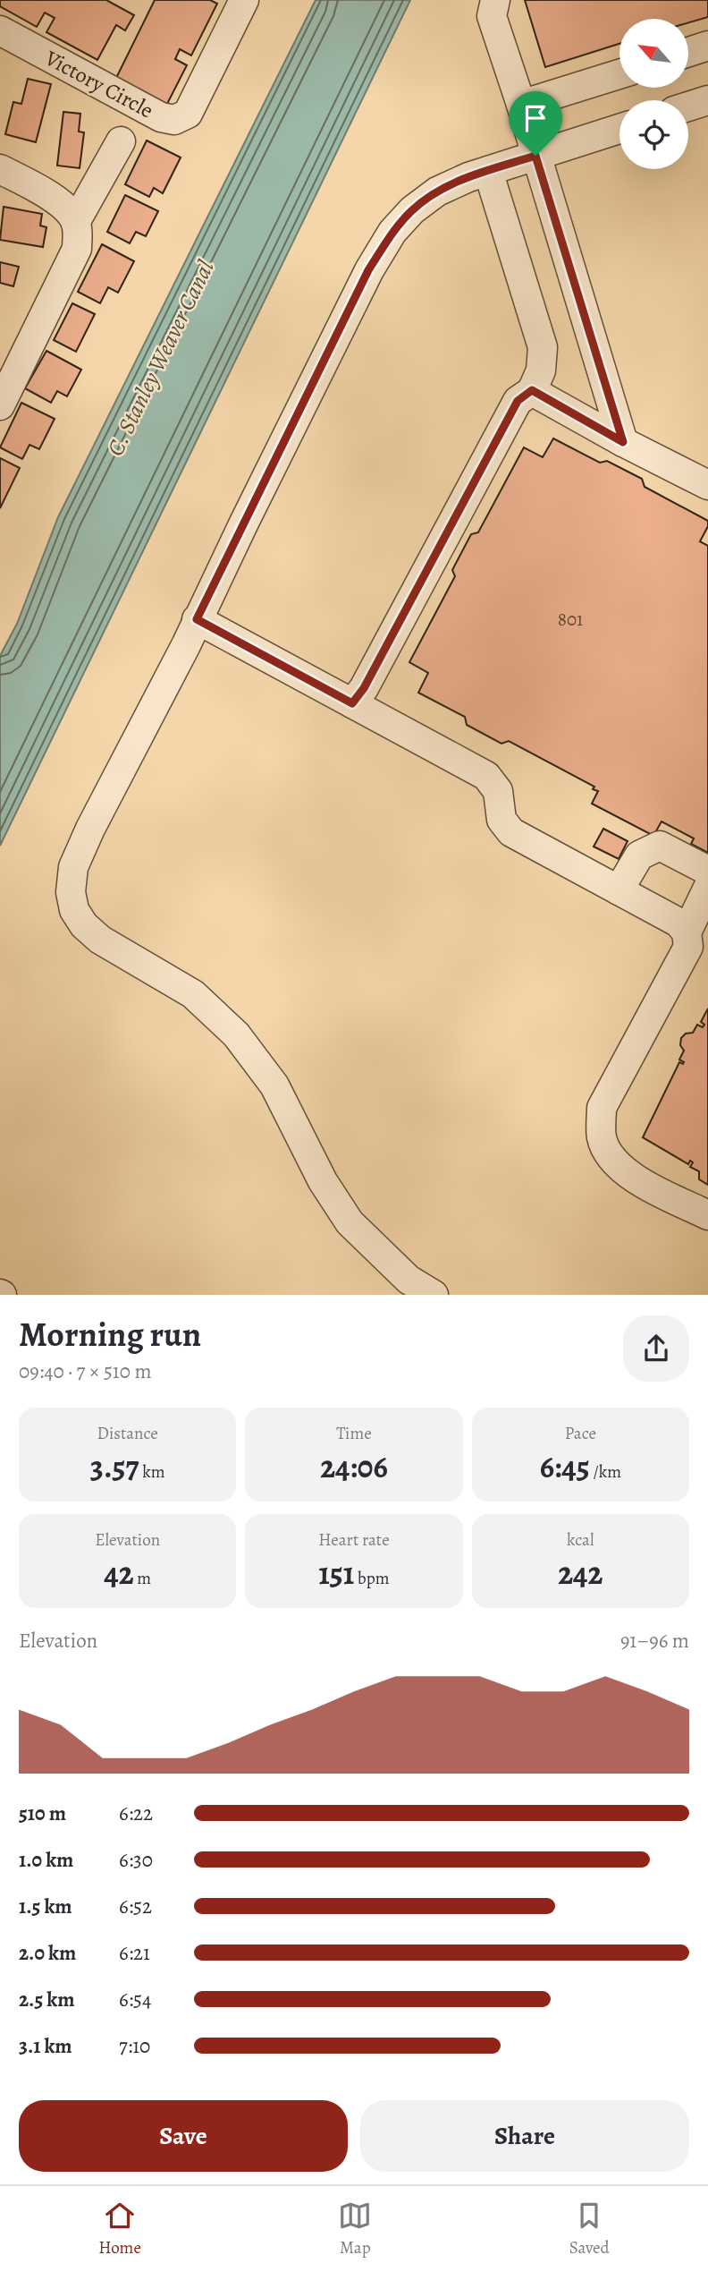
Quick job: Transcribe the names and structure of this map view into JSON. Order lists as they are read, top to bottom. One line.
{"streets":{"street":["Victory Circle"]},"water":["C. Stanley Weaver Canal"],"house_numbers":["801"],"north":"top left","page":{"heading":["Morning run","09:40 · 7 × 510 m"],"stats":[["Distance","3.57 km"],["Time","24:06"],["Pace","6:45 /km"],["Elevation","42 m"],["Heart rate","151 bpm"],["kcal","242"]],"chart":["Elevation","91–96 m"],"list":[{"name":"510 m","note":"6:22"},{"name":"1.0 km","note":"6:30"},{"name":"1.5 km","note":"6:52"},{"name":"2.0 km","note":"6:21"},{"name":"2.5 km","note":"6:54"},{"name":"3.1 km","note":"7:10"}],"buttons":["Save","Share"],"tabs":["Home","Map","Saved"]}}
